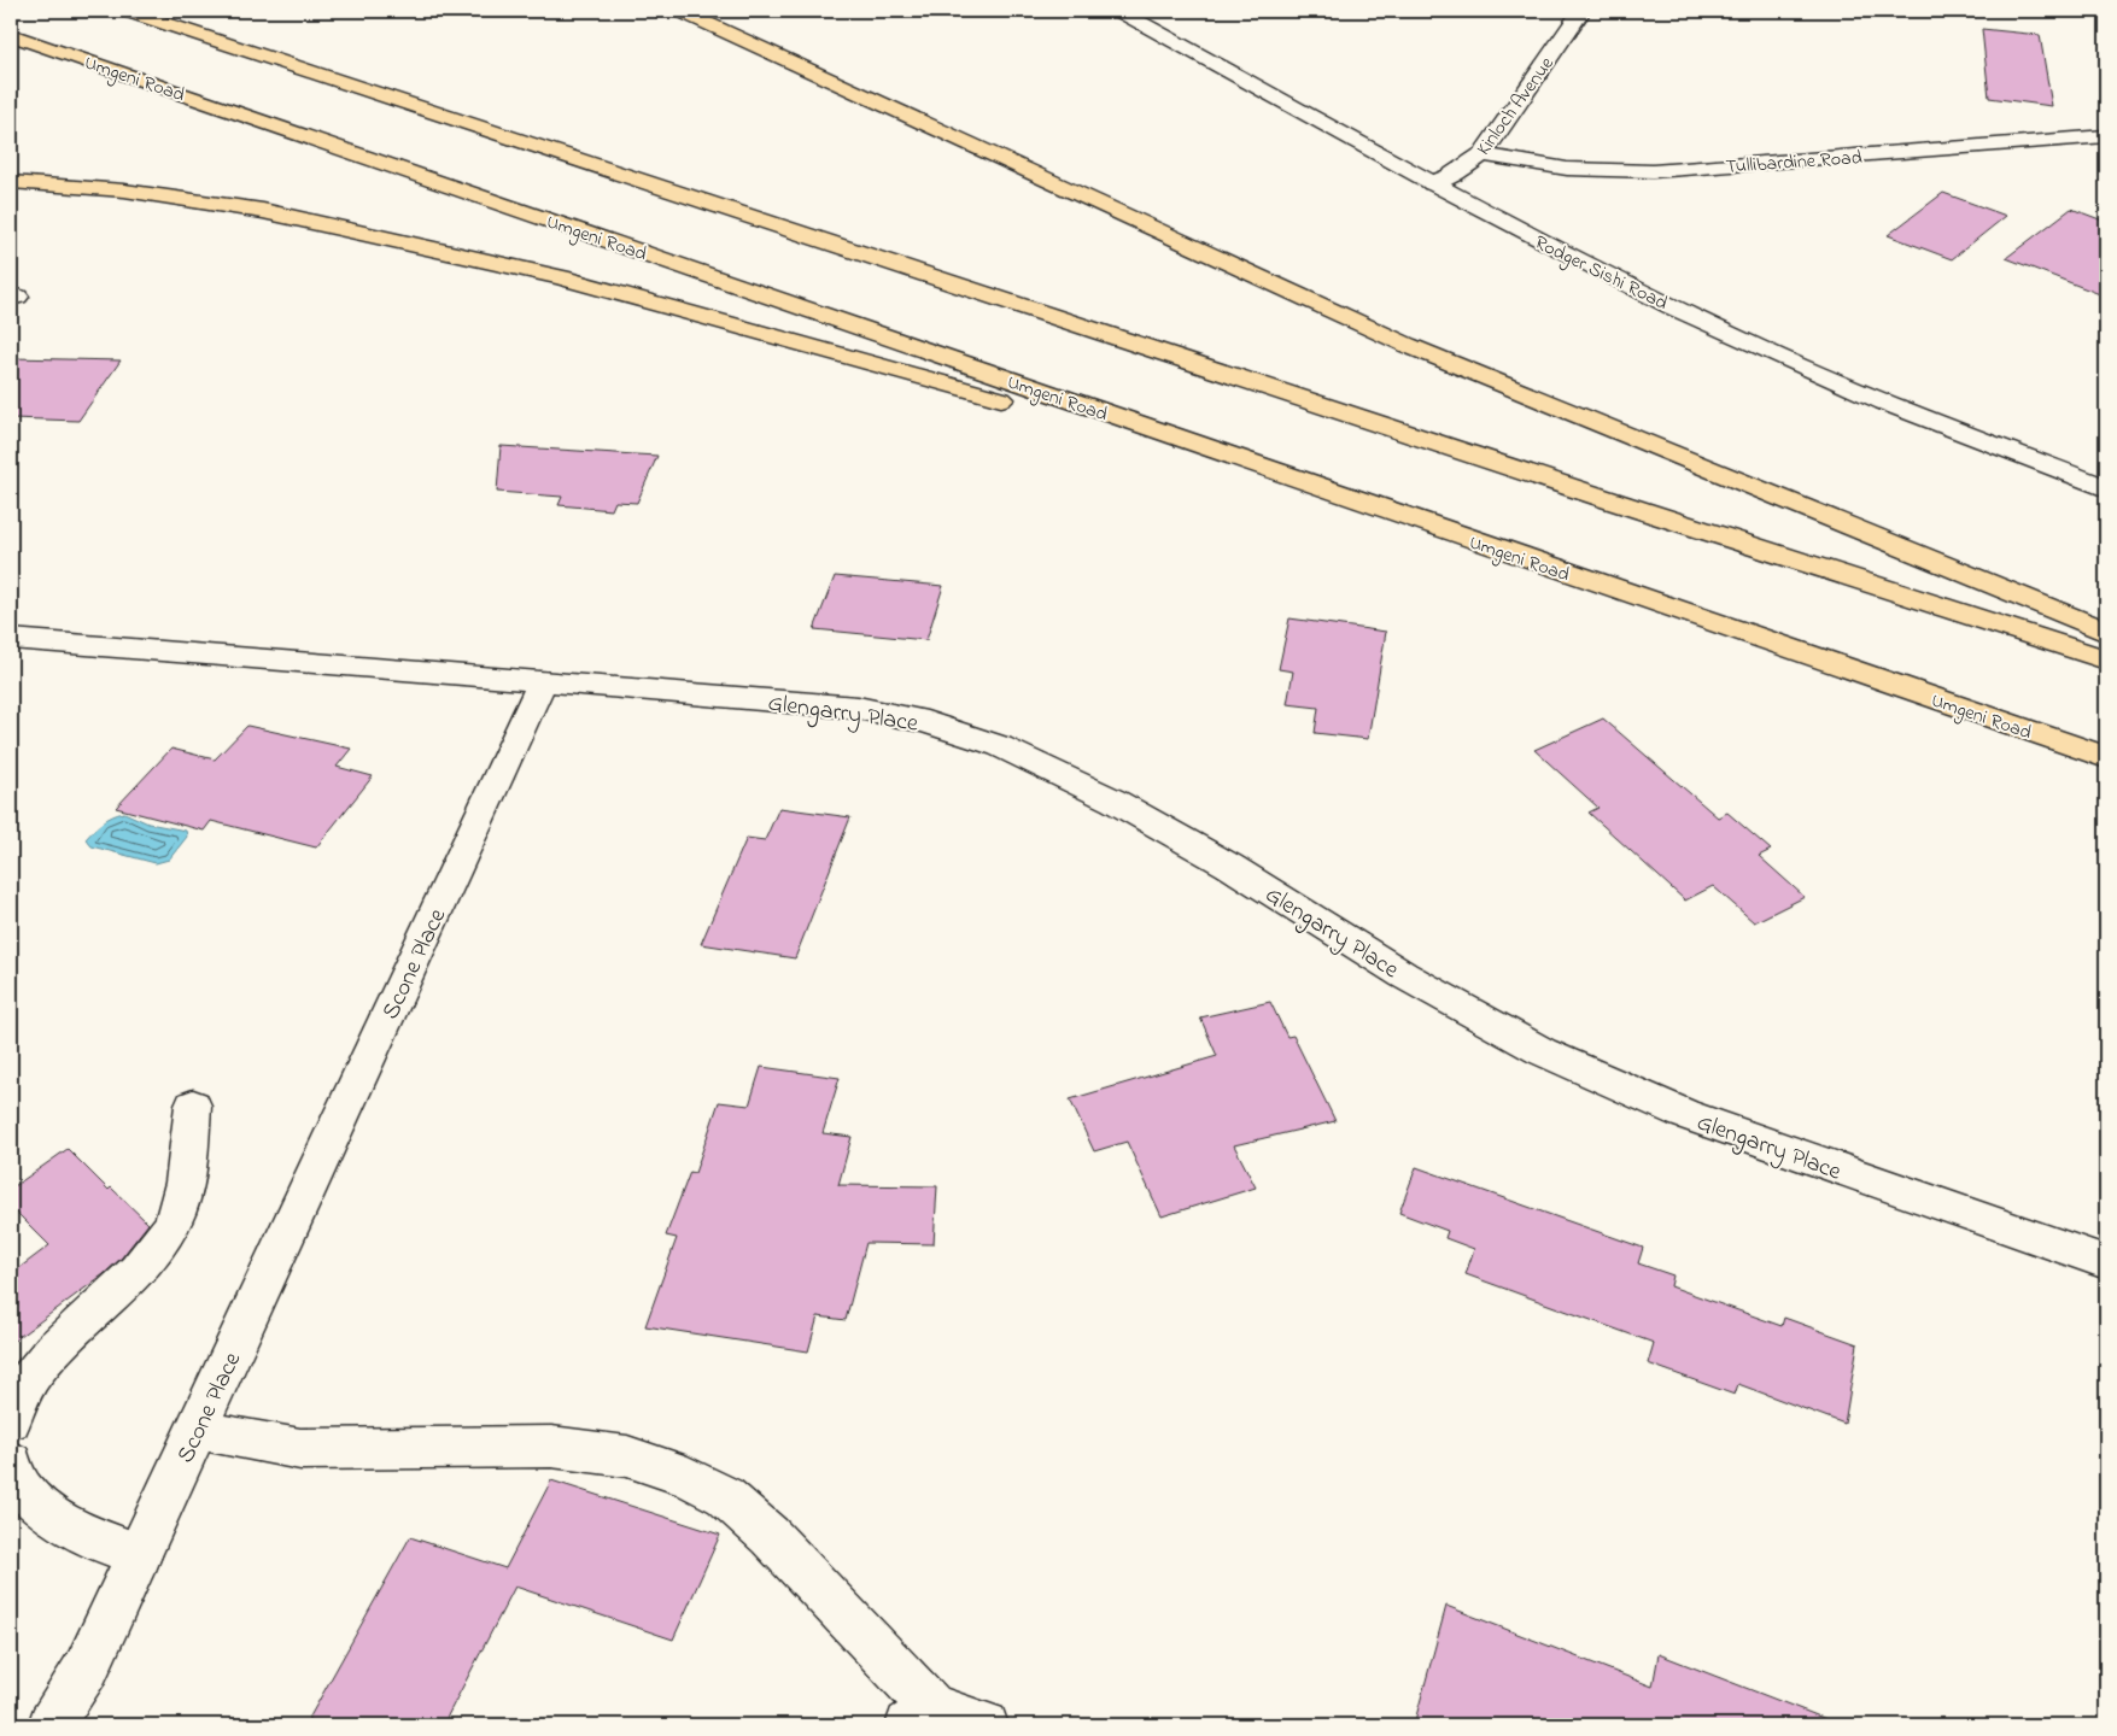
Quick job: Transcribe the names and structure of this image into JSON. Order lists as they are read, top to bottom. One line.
{"streets":{"highway":["Umgeni Road"],"street":["Kinloch Avenue","Tullibardine Road","Rodger Sishi Road","Glengarry Place","Scone Place"]},"crossings":[["Kinloch Avenue","Tullibardine Road"],["Kinloch Avenue","Rodger Sishi Road"],["Glengarry Place","Scone Place"]]}
